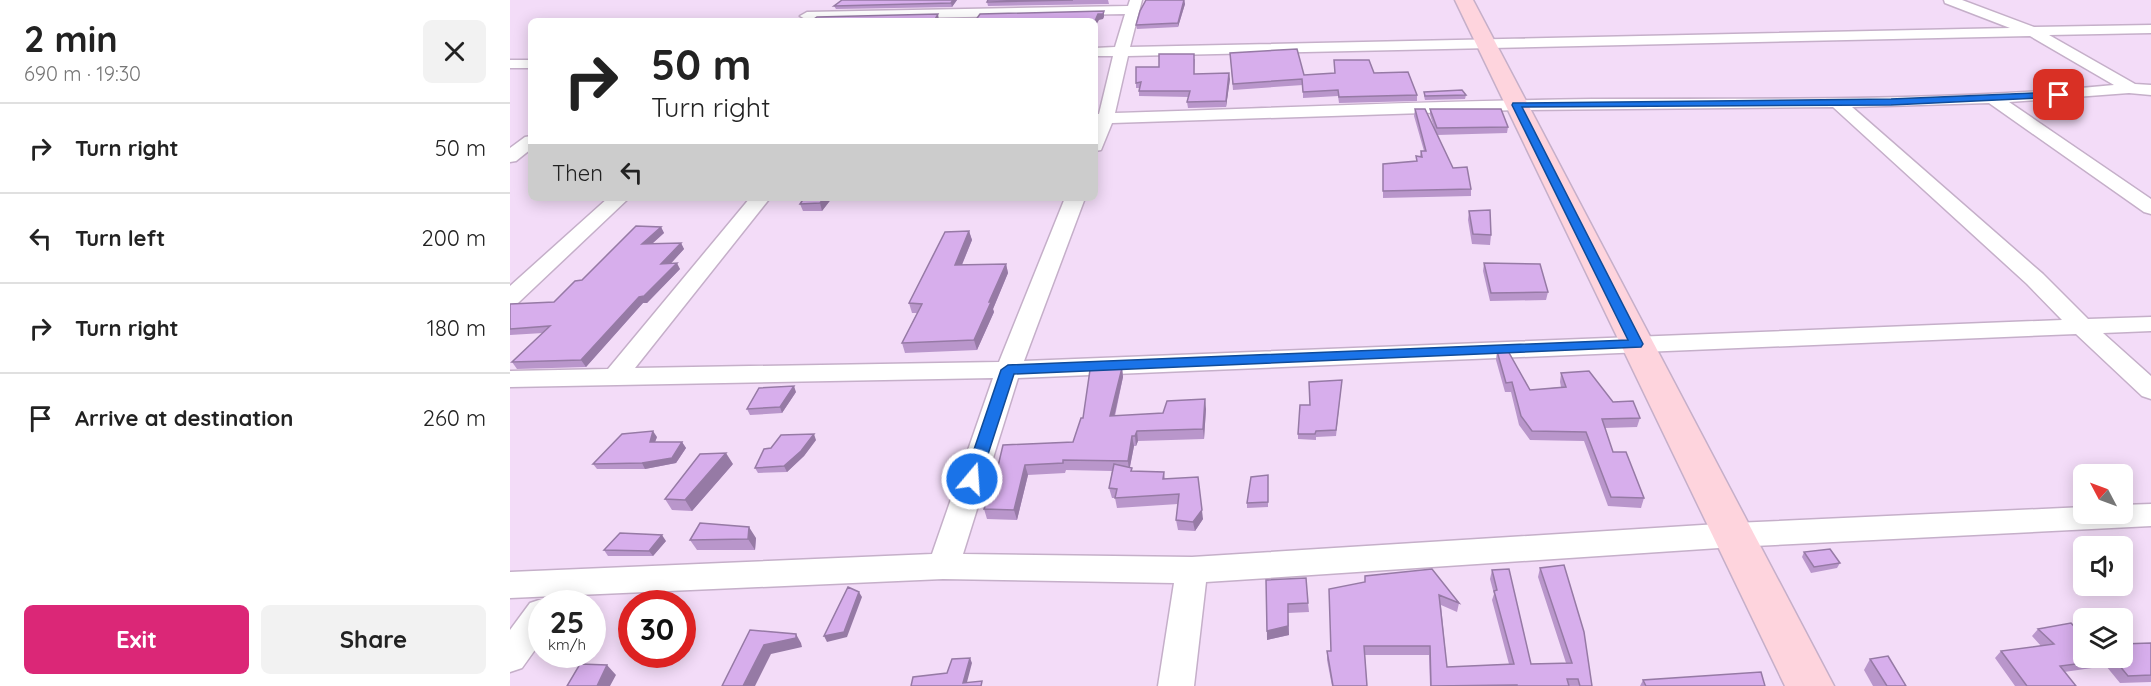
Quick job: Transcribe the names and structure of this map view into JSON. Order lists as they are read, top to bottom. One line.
{"north":"top left","page":{"heading":["2 min","690 m · 19:30"],"turn":["50 m","Turn right"],"list":[{"name":"Turn right","value":"50 m"},{"name":"Turn left","value":"200 m"},{"name":"Turn right","value":"180 m"},{"name":"Arrive at destination","value":"260 m"}],"then":"Then","speed":"25 km/h","limit":"30","buttons":["Exit","Share"]}}
